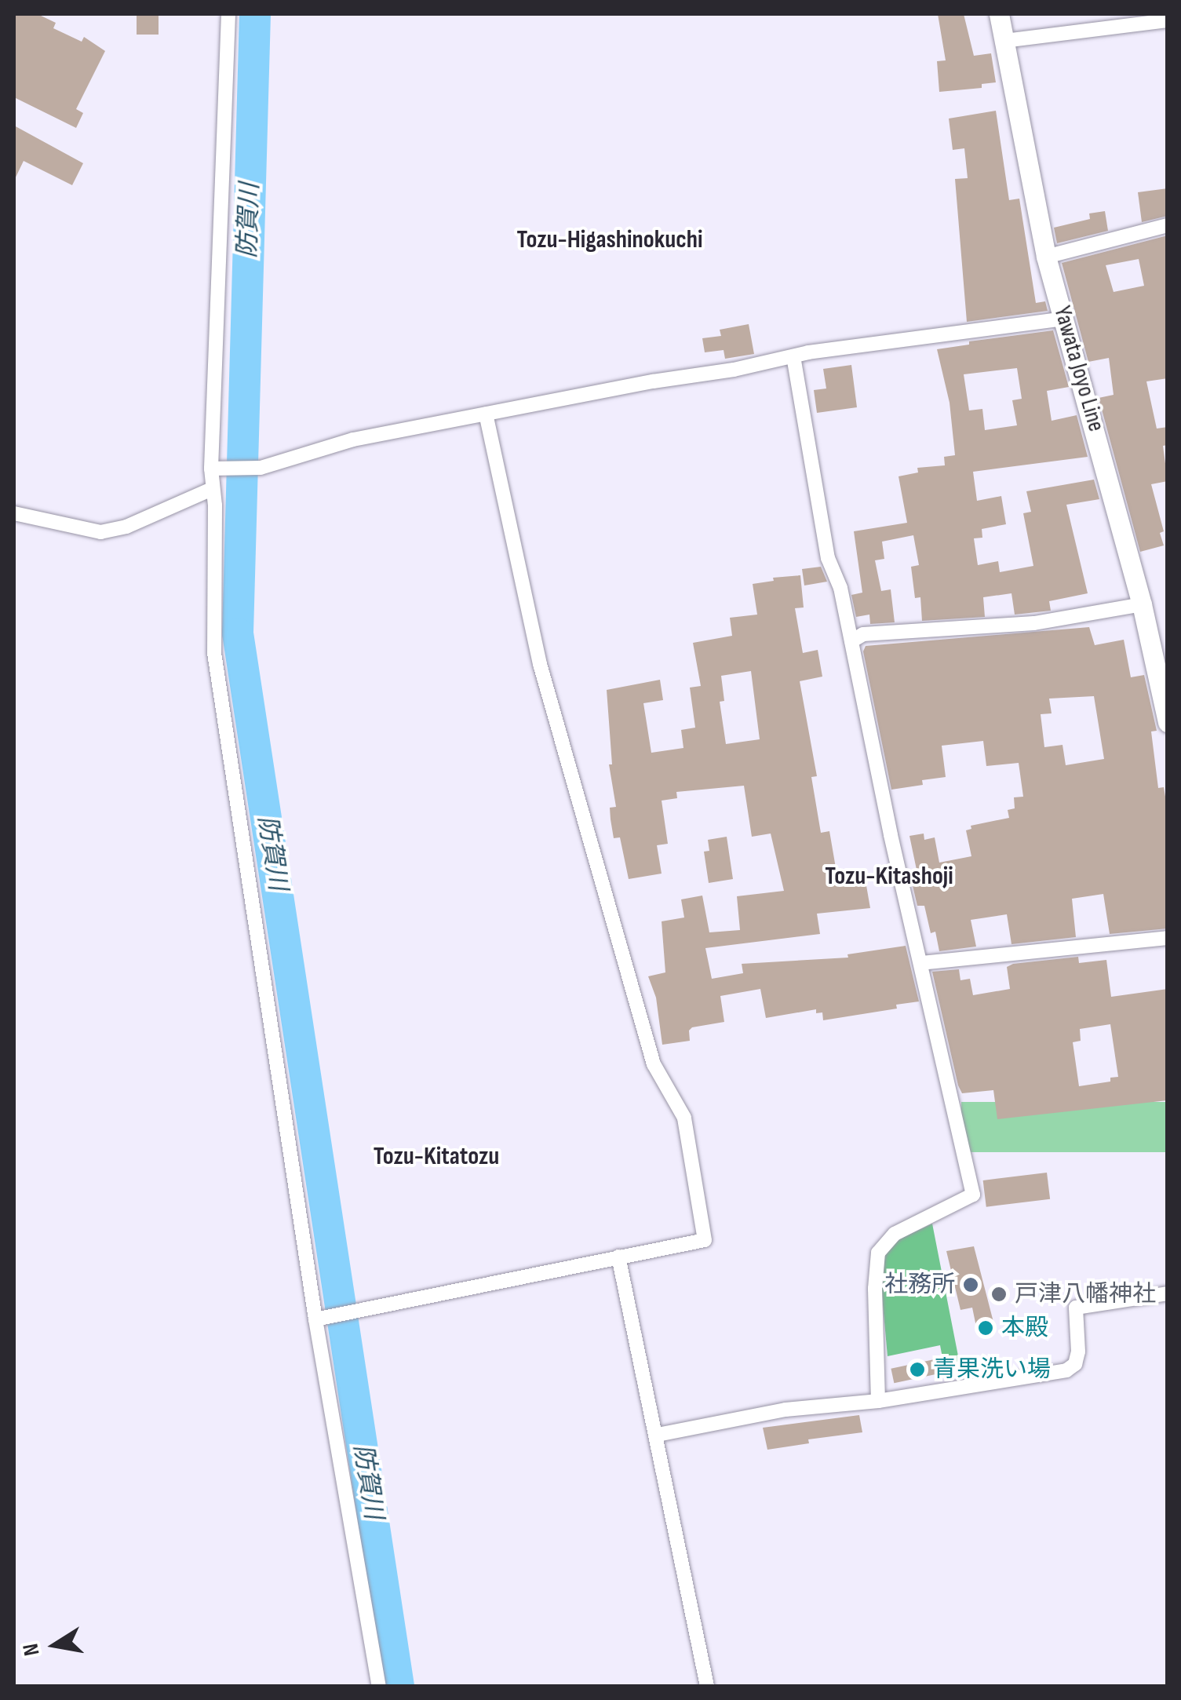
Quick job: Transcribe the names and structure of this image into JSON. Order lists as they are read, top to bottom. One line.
{"streets":{"main road":["Yawata Joyo Line"]},"districts":["Tozu-Higashinokuchi","Tozu-Kitashoji","Tozu-Kitatozu"],"water":["防賀川"],"places":["社務所","戸津八幡神社","本殿","青果洗い場"],"north":"left"}
